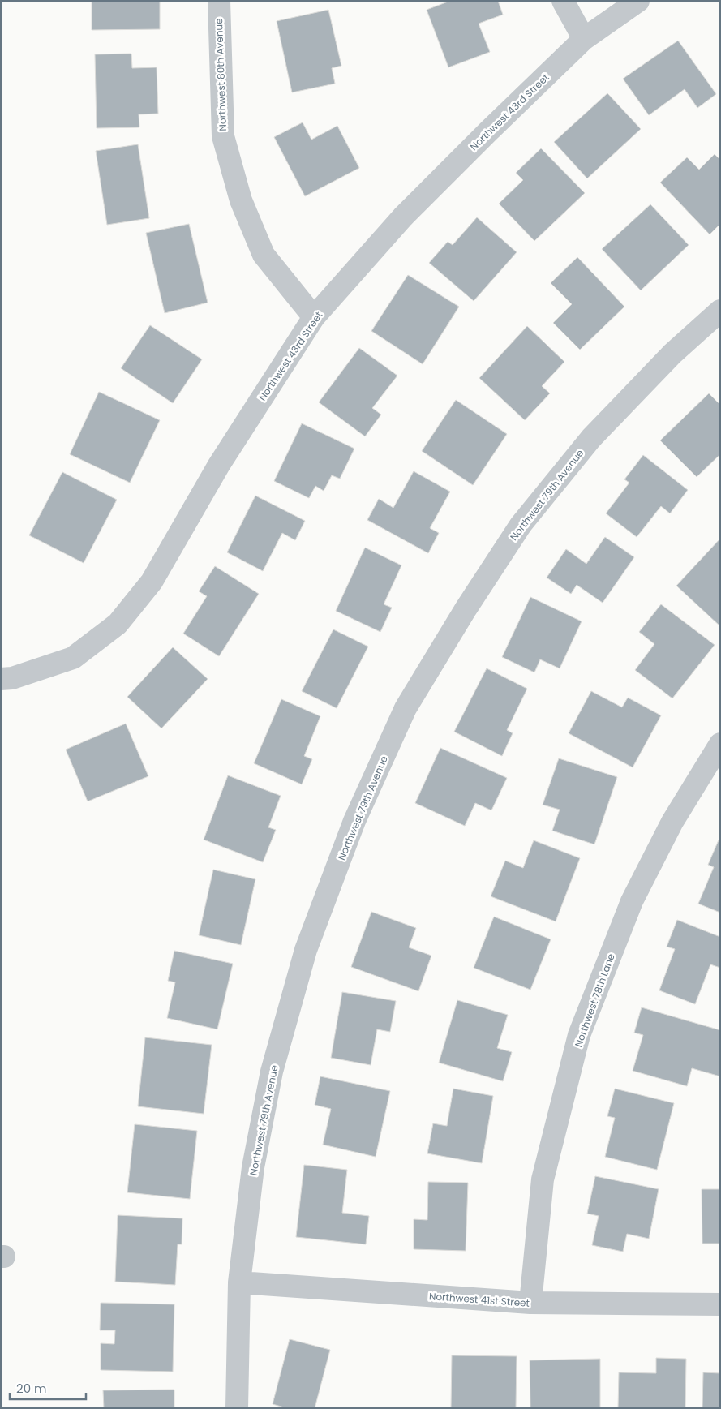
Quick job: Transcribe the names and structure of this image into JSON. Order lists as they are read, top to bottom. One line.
{"streets":{"street":["Northwest 80th Avenue","Northwest 43rd Street","Northwest 79th Avenue","Northwest 78th Lane","Northwest 41st Street"]},"crossings":[["Northwest 80th Avenue","Northwest 43rd Street"],["Northwest 79th Avenue","Northwest 41st Street"],["Northwest 78th Lane","Northwest 41st Street"]],"scale_bar":"20 m"}
